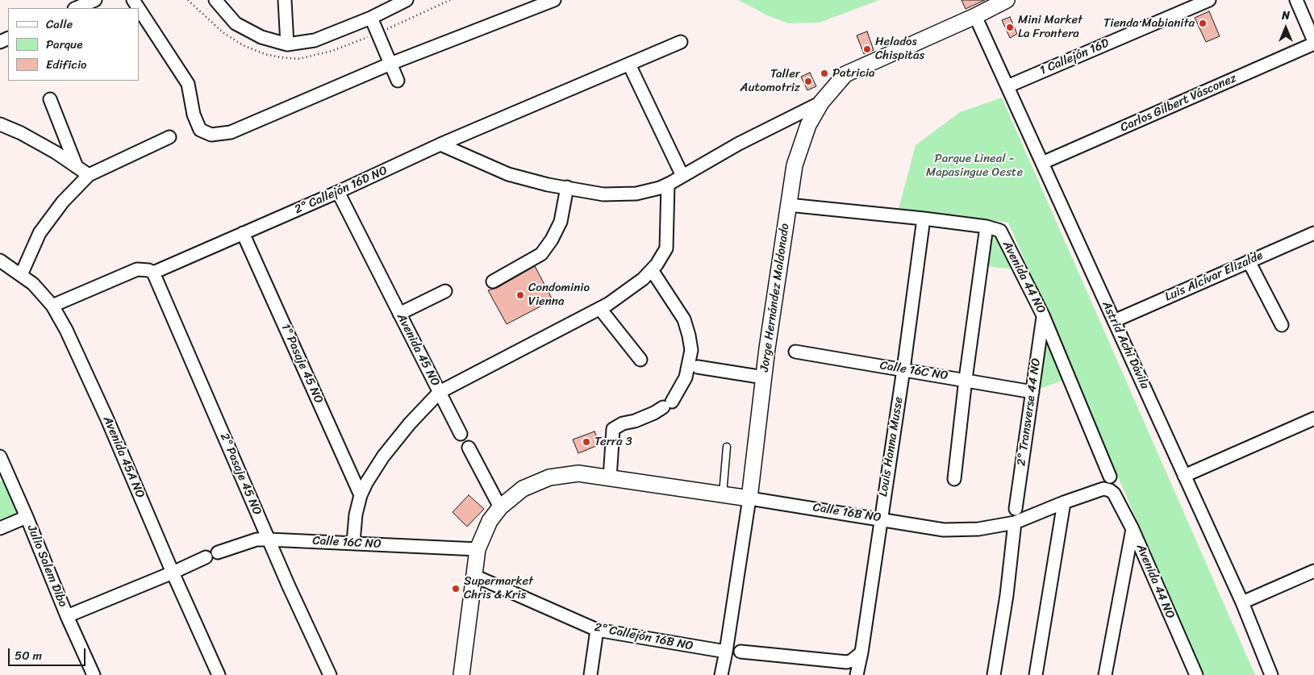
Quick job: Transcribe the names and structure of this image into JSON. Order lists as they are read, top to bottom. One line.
{"streets":{"street":["1 Callejón 16D","Carlos Gilbert Vásconez","2° Callejón 16D NO","Luis Alcívar Elizalde","Avenida 44 NO","Jorge Hernández Maldonado","Astrid Achi Dávila","Avenida 45 NO","1° Pasaje 45 NO","Calle 16C NO","2° Transverse 44 NO","Louis Hanna Musse","Avenida 45A NO","2° Pasaje 45 NO","Calle 16B NO","Julio Salem Dibo","2° Callejón 16B NO"]},"crossings":[["1 Callejón 16D","Astrid Achi Dávila"],["Carlos Gilbert Vásconez","Astrid Achi Dávila"],["2° Callejón 16D NO","Avenida 45 NO"],["2° Callejón 16D NO","1° Pasaje 45 NO"],["2° Callejón 16D NO","Avenida 45A NO"],["2° Callejón 16D NO","2° Pasaje 45 NO"],["Luis Alcívar Elizalde","Astrid Achi Dávila"],["Avenida 44 NO","Jorge Hernández Maldonado"],["Avenida 44 NO","2° Transverse 44 NO"],["Avenida 44 NO","Louis Hanna Musse"],["Avenida 44 NO","Calle 16B NO"],["Jorge Hernández Maldonado","Astrid Achi Dávila"],["Jorge Hernández Maldonado","Calle 16B NO"],["Jorge Hernández Maldonado","2° Callejón 16B NO"],["Avenida 45 NO","1° Pasaje 45 NO"],["Avenida 45 NO","Calle 16C NO"],["Calle 16C NO","2° Transverse 44 NO"],["Calle 16C NO","Louis Hanna Musse"],["Calle 16C NO","2° Pasaje 45 NO"],["Calle 16C NO","Calle 16B NO"],["Louis Hanna Musse","Calle 16B NO"],["Calle 16B NO","2° Callejón 16B NO"]],"parks":["Parque Lineal - Mapasingue Oeste"],"places":["Tienda Mabianita","Mini Market La Frontera","Helados Chispitas","Patricia","Taller Automotriz","Condominio Vienna","Terra 3","Supermarket Chris & Kris"],"legend":["Calle","Parque","Edificio"],"scale_bar":"50 m","north":"top"}
